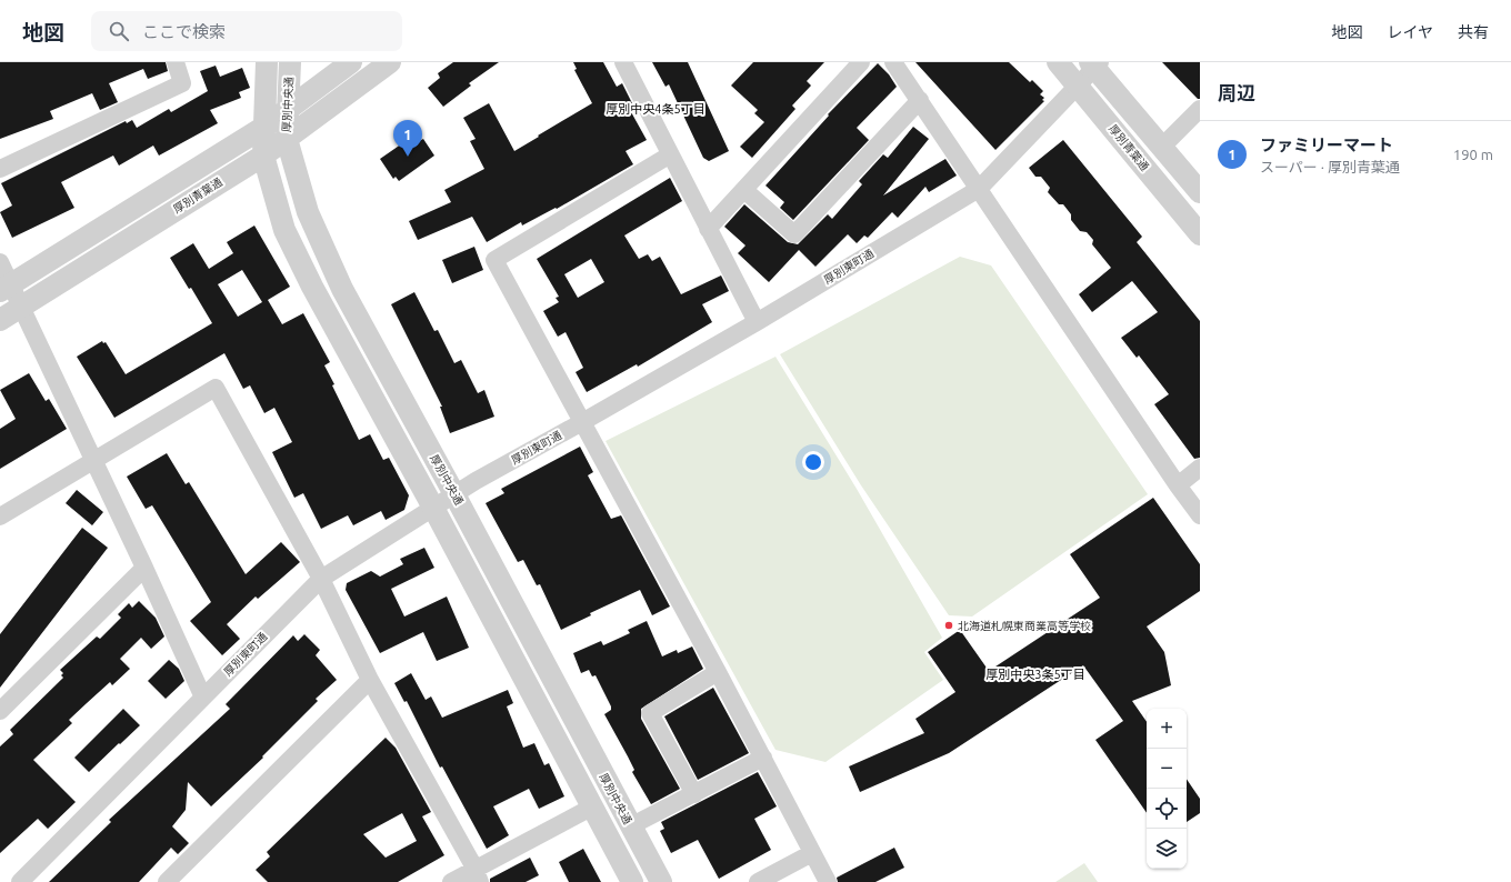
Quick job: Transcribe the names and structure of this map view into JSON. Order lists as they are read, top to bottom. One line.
{"streets":{"street":["厚別中央通","厚別青葉通","厚別東町通"]},"crossings":[["厚別中央通","厚別青葉通"],["厚別中央通","厚別東町通"],["厚別青葉通","厚別東町通"]],"districts":["厚別中央4条5丁目","厚別中央3条5丁目"],"places":["北海道札幌東商業高等学校"],"page":{"header":"地図","search":"ここで検索","nav":["地図","レイヤ","共有"],"heading":"周辺","pins":"1","list":[{"mark":"1","name":"ファミリーマート","note":"スーパー · 厚別青葉通","value":"190 m"}],"map_buttons":["+","−"]}}
